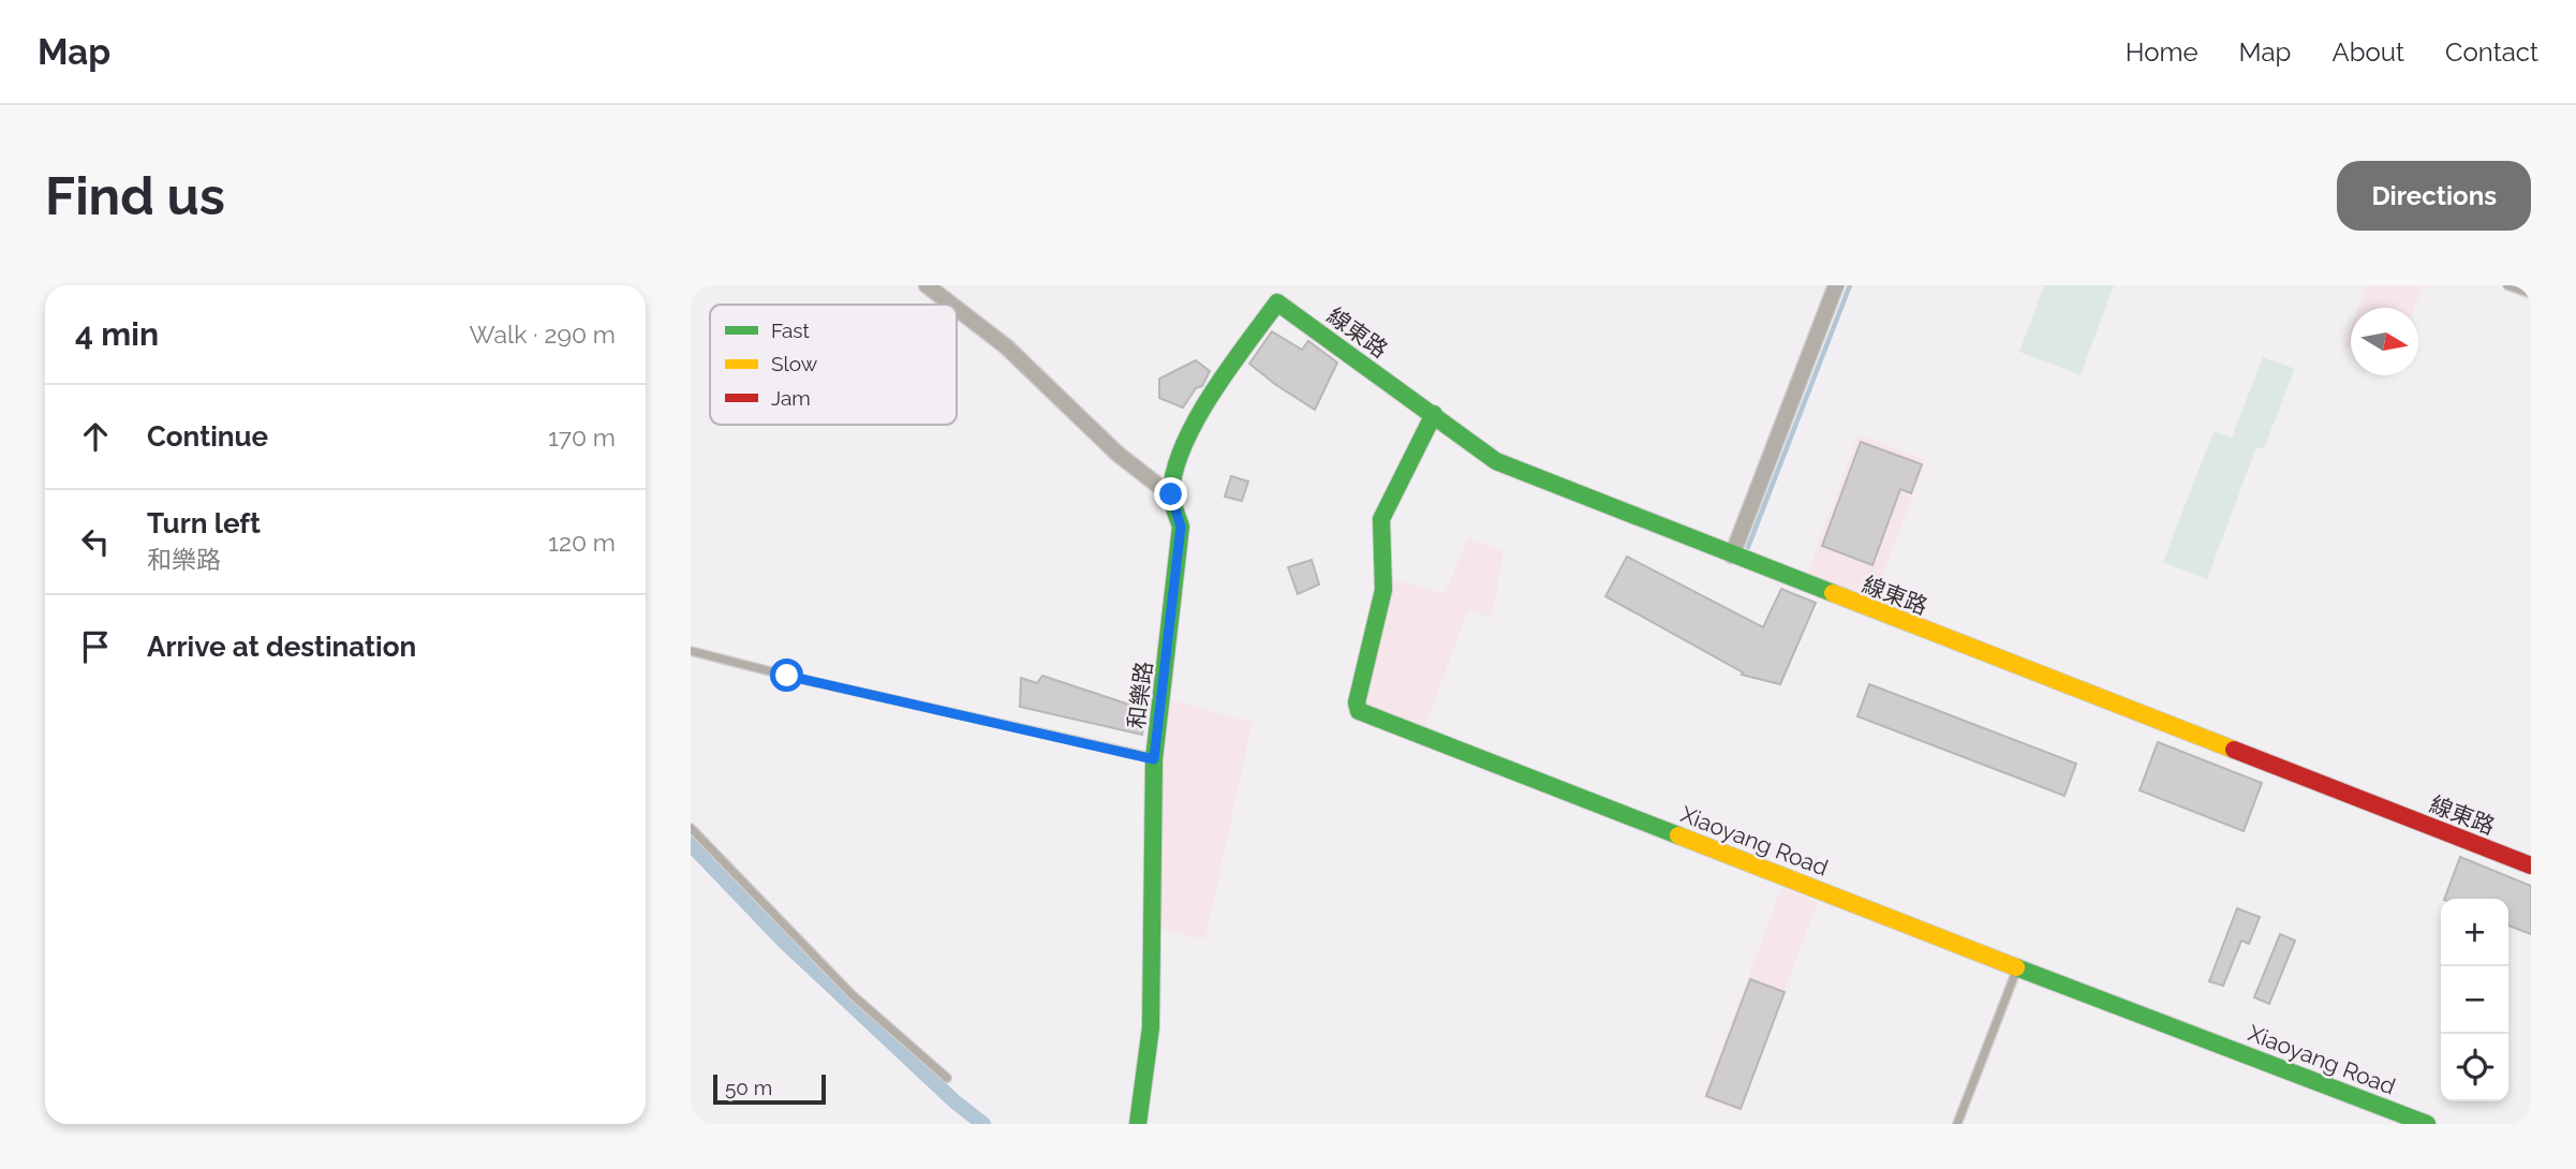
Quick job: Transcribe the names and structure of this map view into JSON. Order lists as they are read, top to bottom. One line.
{"streets":{"street":["線東路","和樂路","Xiaoyang Road"]},"crossings":[["線東路","和樂路"],["線東路","Xiaoyang Road"]],"legend":["Fast","Slow","Jam"],"scale_bar":"50 m","north":"right","page":{"header":"Map","nav":["Home","Map","About","Contact"],"buttons":"Directions","title":"Find us","heading":["4 min","Walk · 290 m"],"list":[["Continue","170 m"],["Turn left","和樂路","120 m"],"Arrive at destination"],"map_buttons":["+","−"],"scale":"50 m"}}
